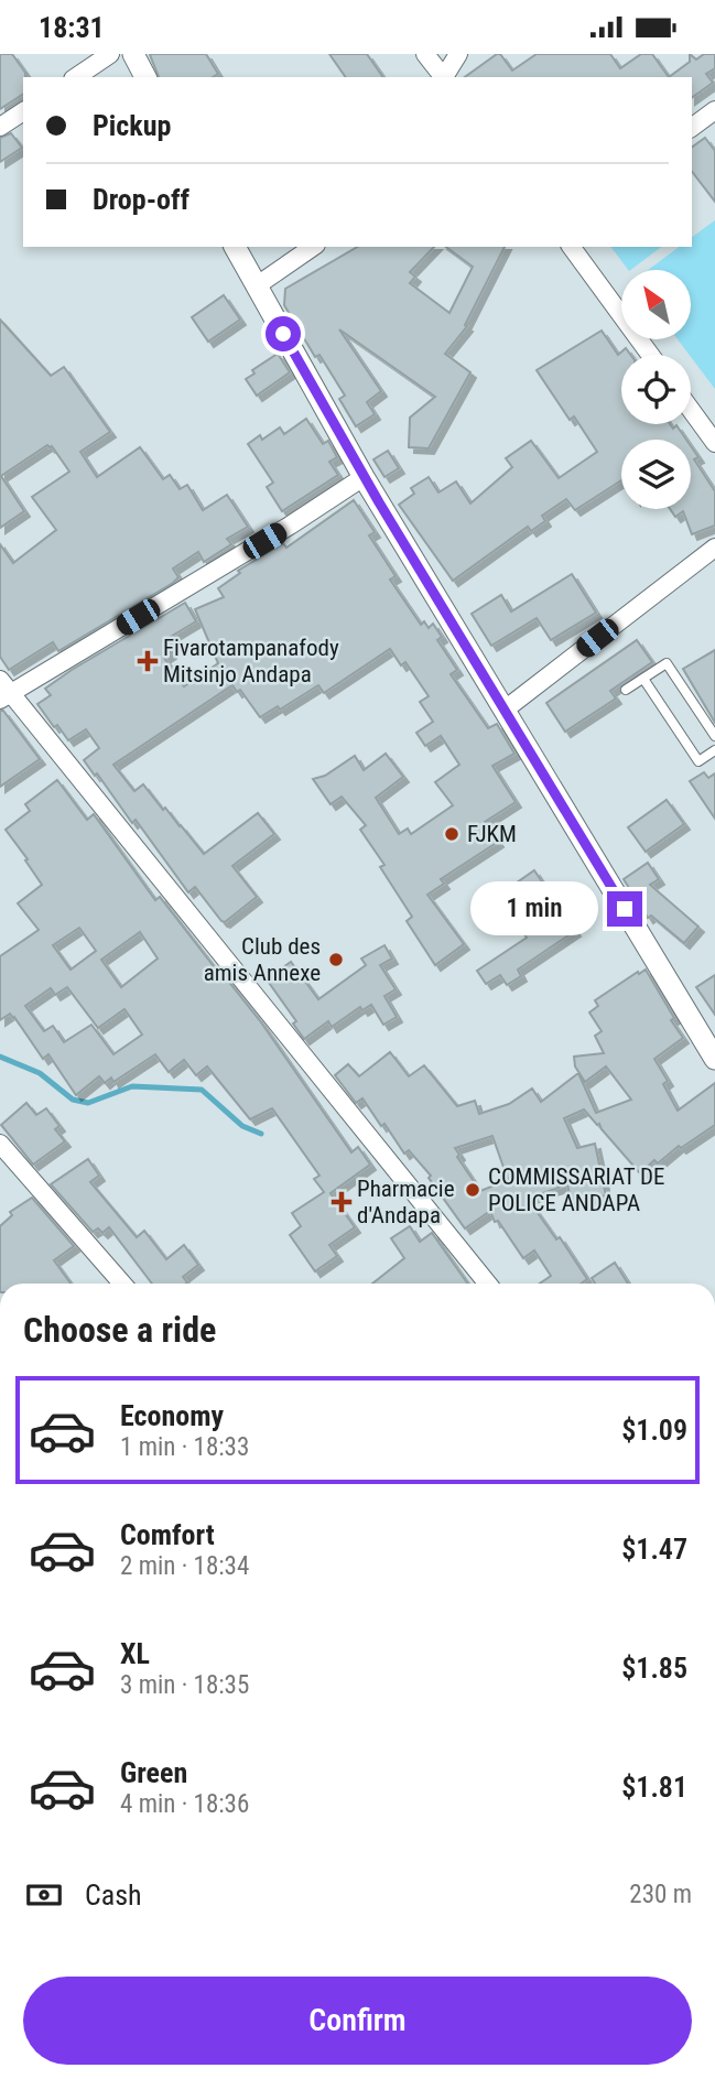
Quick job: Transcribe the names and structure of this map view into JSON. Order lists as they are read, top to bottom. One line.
{"places":{"health":["Fivarotampanafody Mitsinjo Andapa","Pharmacie d'Andapa"],"other":["FJKM","Club des amis Annexe","COMMISSARIAT DE POLICE ANDAPA"]},"north":"top left","page":{"status":"18:31","banner":["Pickup","Drop-off"],"bubble":"1 min","heading":"Choose a ride","list":[{"name":"Economy","note":"1 min · 18:33","value":"$1.09"},{"name":"Comfort","note":"2 min · 18:34","value":"$1.47"},{"name":"XL","note":"3 min · 18:35","value":"$1.85"},{"name":"Green","note":"4 min · 18:36","value":"$1.81"}],"pay":["Cash","230 m"],"buttons":"Confirm"}}
